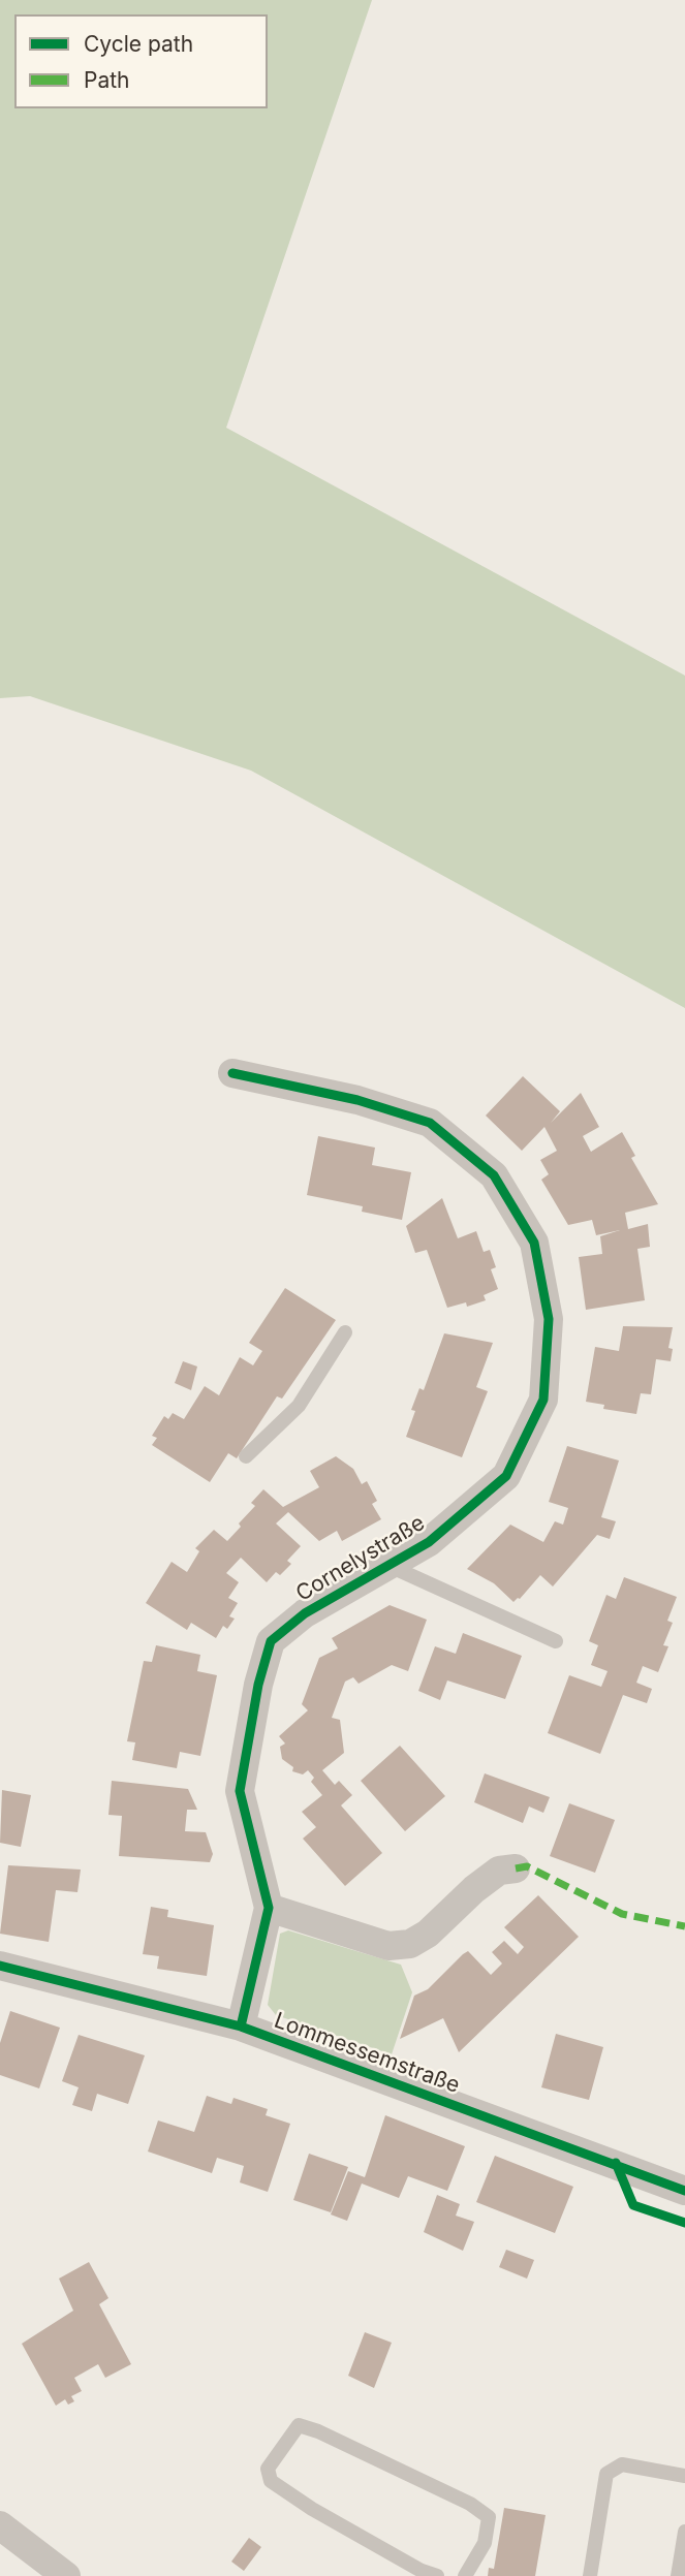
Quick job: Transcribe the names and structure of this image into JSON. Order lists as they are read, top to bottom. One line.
{"streets":{"street":["Cornelystraße","Lommessemstraße"]},"crossings":[["Cornelystraße","Lommessemstraße"]],"legend":["Cycle path","Path"]}
